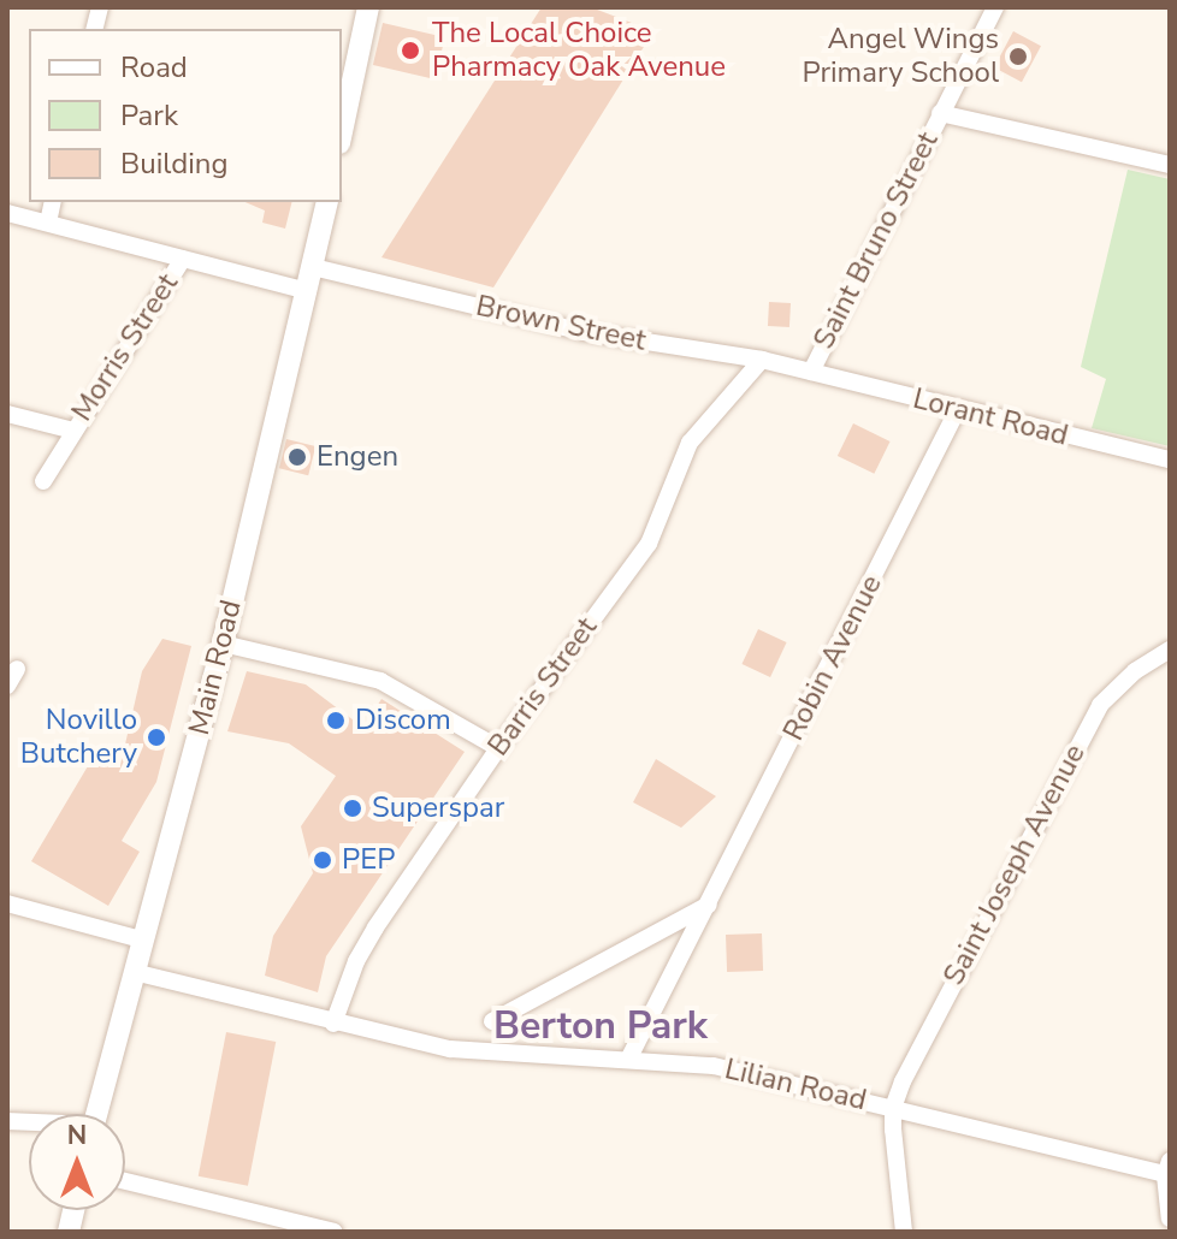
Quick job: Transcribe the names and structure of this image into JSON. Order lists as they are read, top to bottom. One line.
{"streets":{"street":["Saint Bruno Street","Brown Street","Morris Street","Lorant Road","Robin Avenue","Main Road","Barris Street","Saint Joseph Avenue","Lilian Road"]},"crossings":[["Saint Bruno Street","Brown Street"],["Saint Bruno Street","Lorant Road"],["Brown Street","Lorant Road"],["Brown Street","Main Road"],["Brown Street","Barris Street"],["Lorant Road","Robin Avenue"],["Robin Avenue","Lilian Road"],["Main Road","Lilian Road"],["Barris Street","Lilian Road"],["Saint Joseph Avenue","Lilian Road"]],"districts":["Berton Park"],"places":["The Local Choice Pharmacy Oak Avenue","Angel Wings Primary School","Engen","Discom","Novillo Butchery","Superspar","PEP"],"legend":["Road","Park","Building"],"north":"top"}
